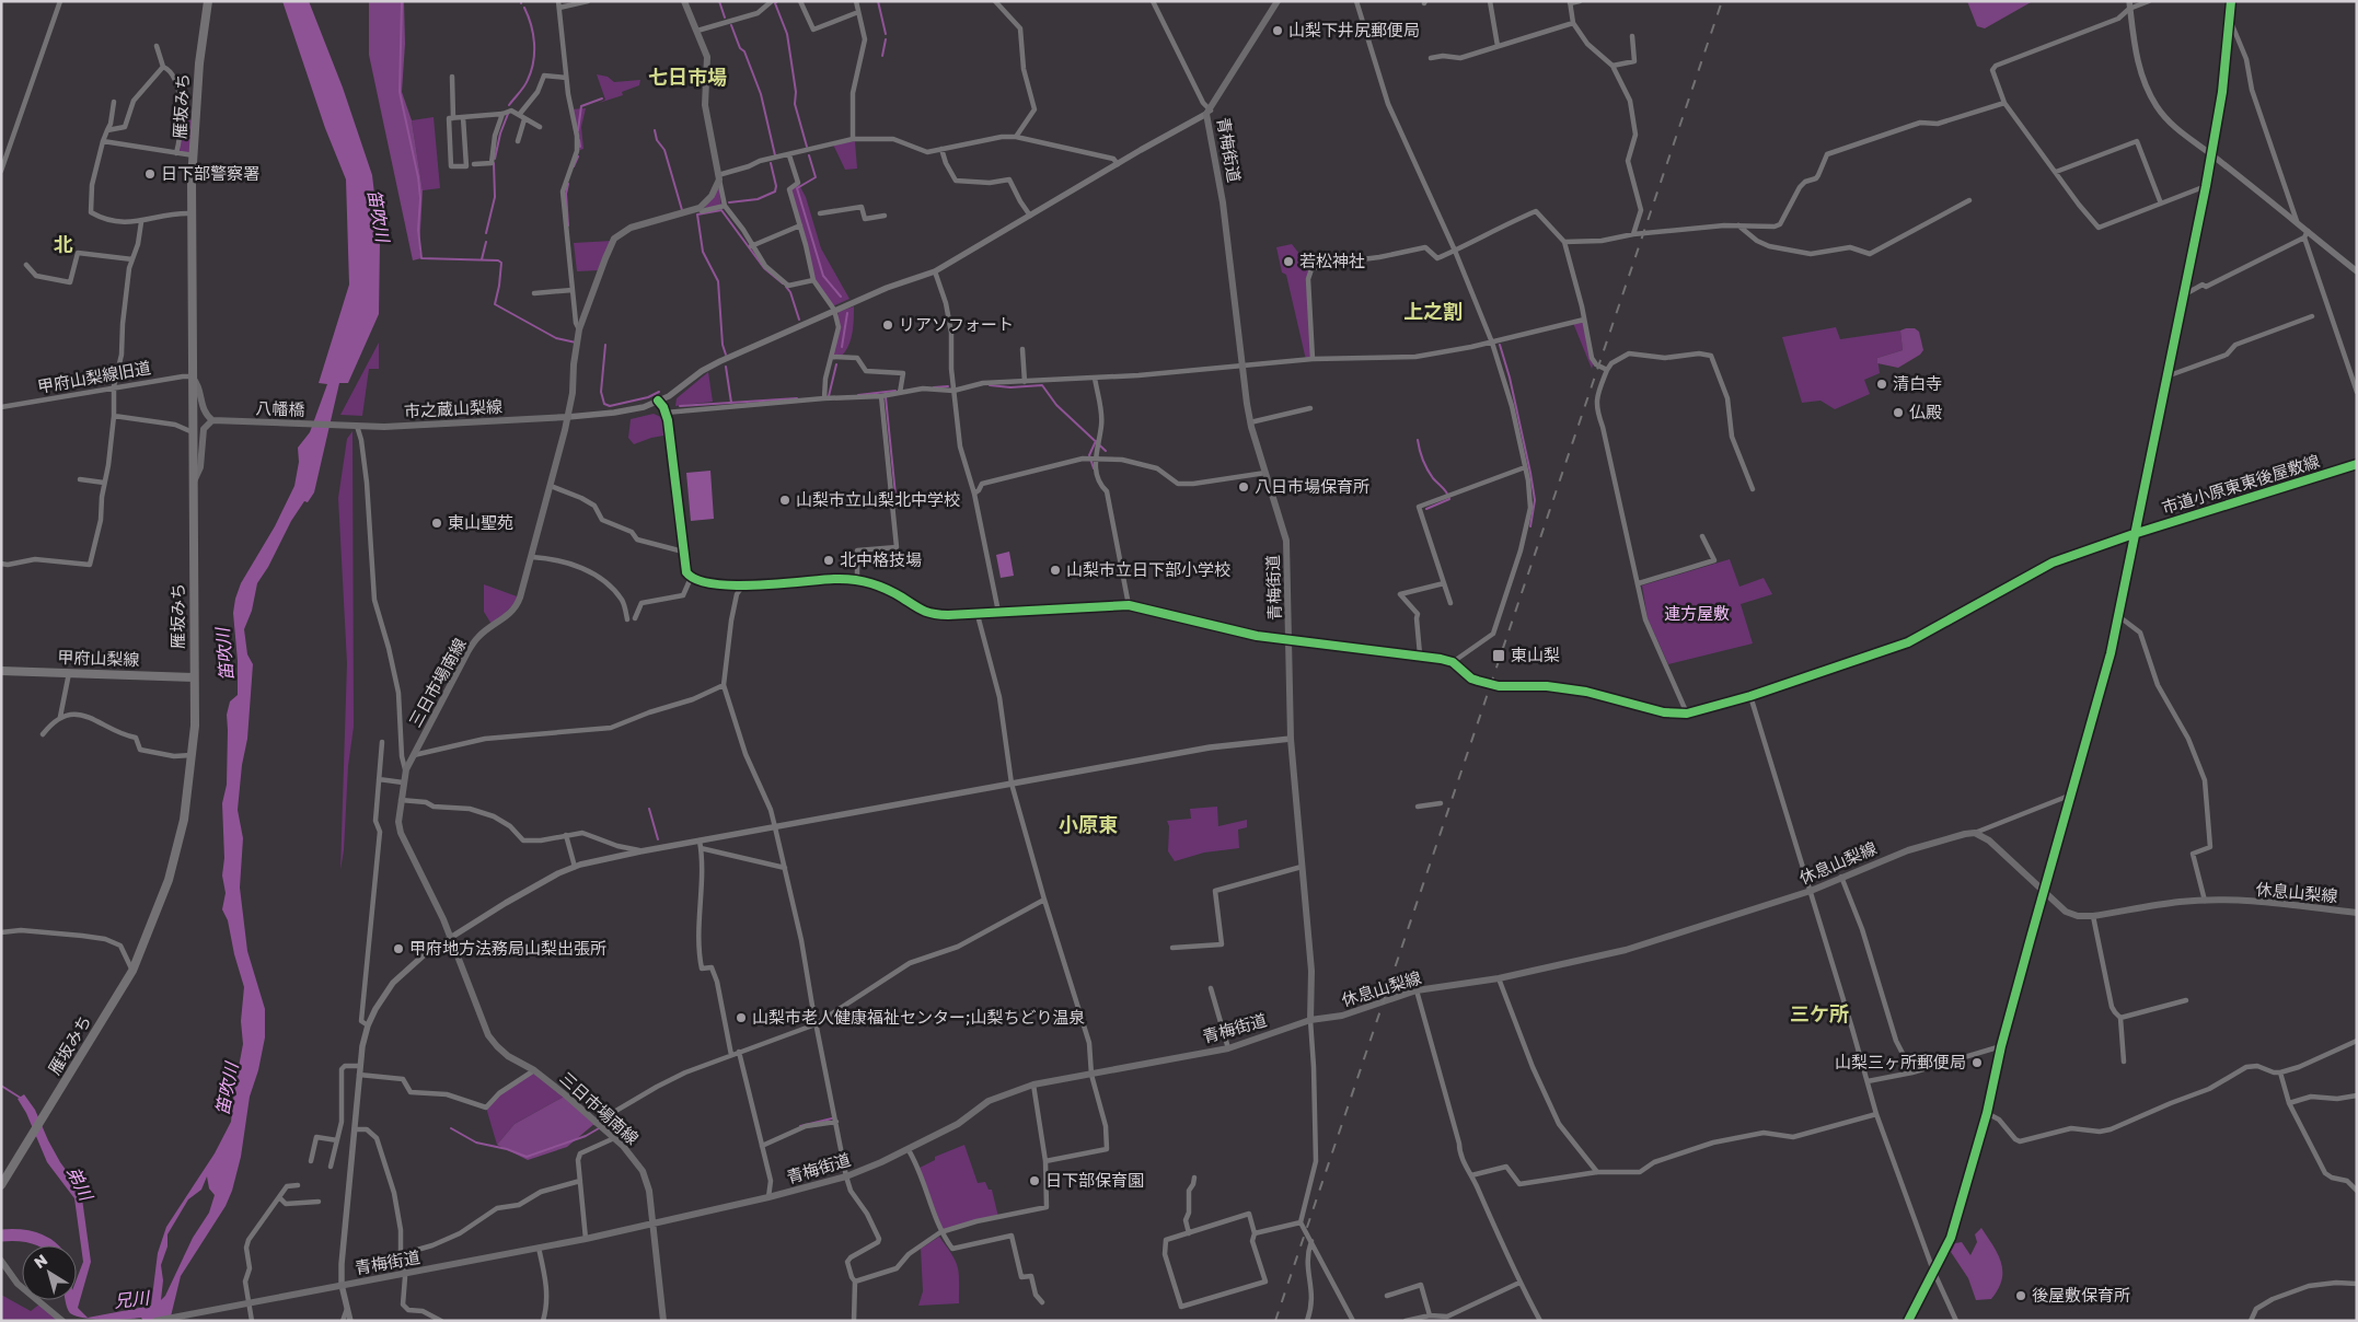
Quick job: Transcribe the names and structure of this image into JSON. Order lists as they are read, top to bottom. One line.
{"streets":{"highway":["雁坂みち"],"main road":["青梅街道","八幡橋","市之蔵山梨線","甲府山梨線","三日市場南線","休息山梨線"],"street":["甲府山梨線旧道","市道小原東東後屋敷線"]},"crossings":[["雁坂みち","甲府山梨線旧道"],["雁坂みち","甲府山梨線"],["青梅街道","三日市場南線"],["青梅街道","休息山梨線"],["八幡橋","市之蔵山梨線"],["市之蔵山梨線","三日市場南線"]],"districts":["七日市場","北","上之割","小原東","三ケ所"],"water":["笛吹川","弟川","兄川"],"parks":["連方屋敷"],"places":{"other":["山梨下井尻郵便局","日下部警察署","若松神社","リアソフォート","清白寺","仏殿","八日市場保育所","山梨市立山梨北中学校","東山聖苑","北中格技場","山梨市立日下部小学校","甲府地方法務局山梨出張所","山梨市老人健康福祉センター;山梨ちどり温泉","山梨三ヶ所郵便局","日下部保育園","後屋敷保育所"],"transit":["東山梨"]},"north":"top left"}
